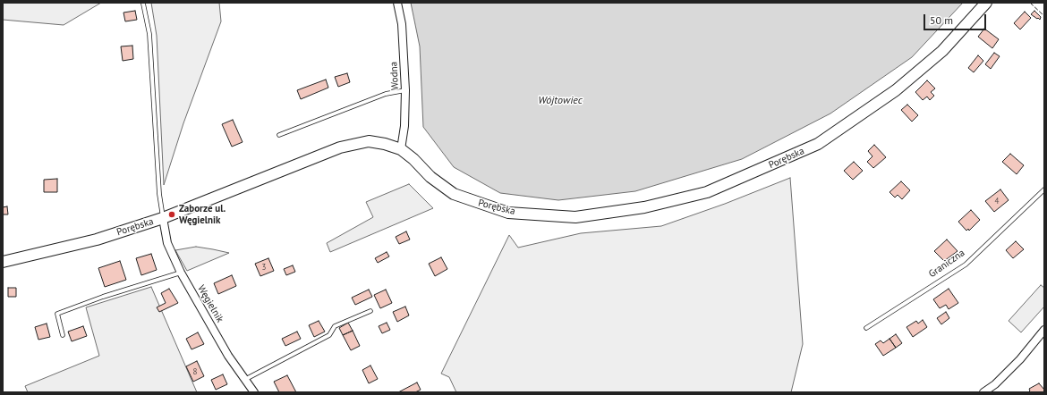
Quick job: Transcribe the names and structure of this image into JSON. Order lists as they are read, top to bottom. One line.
{"streets":{"street":["Wodna","Porębska","Węgielnik"],"lane":["Graniczna"]},"crossings":[["Wodna","Porębska"],["Porębska","Węgielnik"]],"water":["Wójtowiec"],"places":["Zaborze ul. Węgielnik"],"house_numbers":["4","3","8"],"scale_bar":"50 m"}
